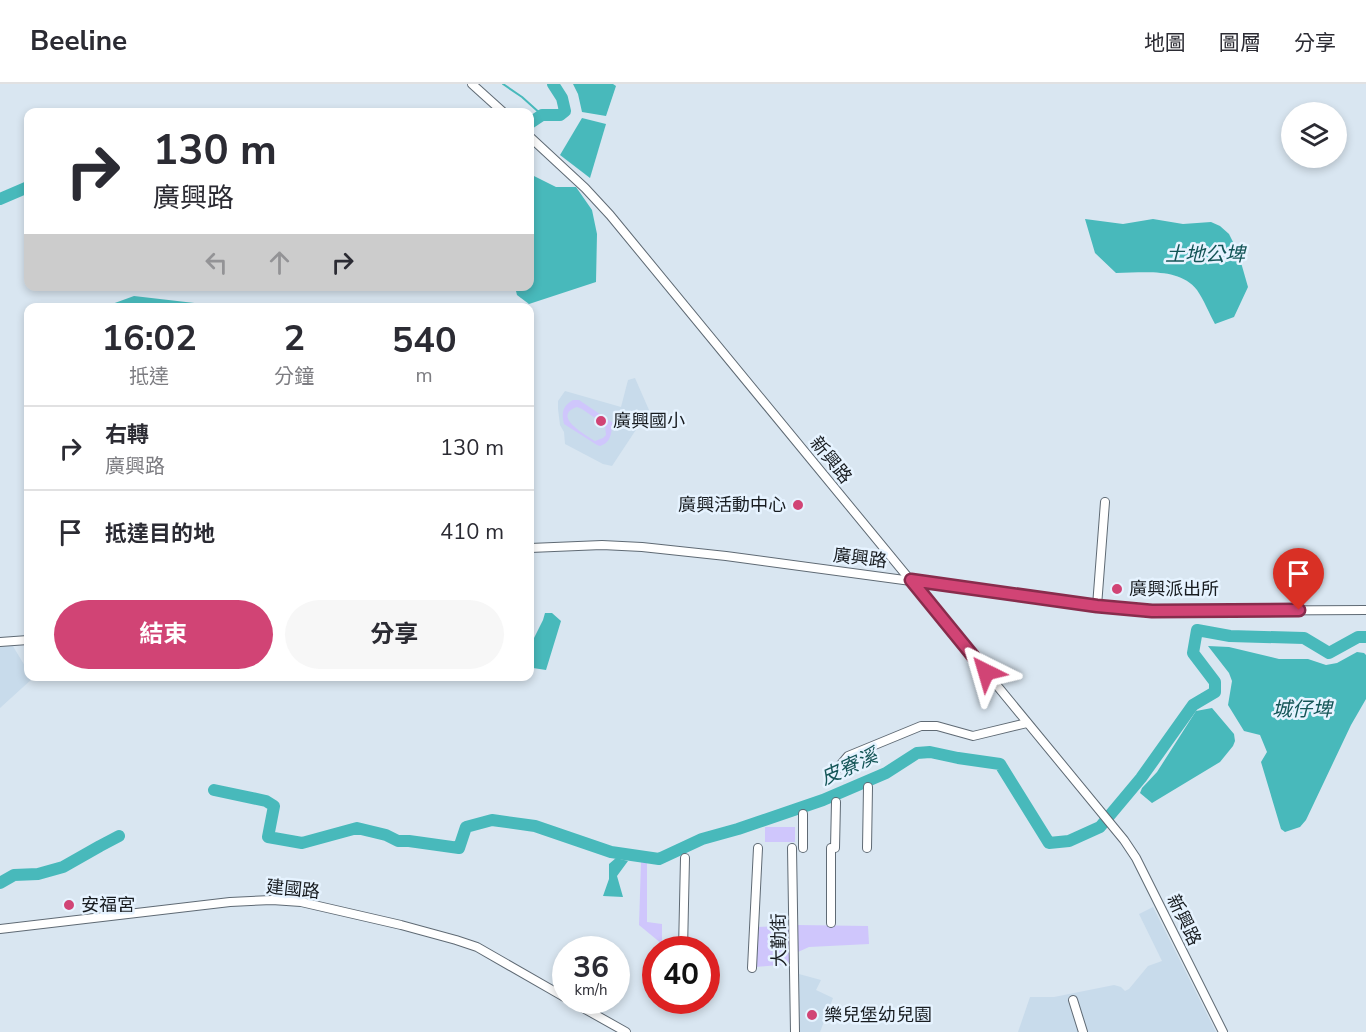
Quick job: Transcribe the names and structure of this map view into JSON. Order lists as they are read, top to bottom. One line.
{"streets":{"street":["新興路","廣興路","建國路","大勤街"]},"crossings":[["新興路","廣興路"]],"water":["土地公埤","城仔埤","皮寮溪"],"places":["廣興國小","廣興活動中心","廣興派出所","安福宮","樂兒堡幼兒園"],"page":{"header":"Beeline","nav":["地圖","圖層","分享"],"turn":["130 m","廣興路"],"eta":["16:02","抵達","2","分鐘","540","m"],"list":[{"name":"右轉","note":"廣興路","value":"130 m"},{"name":"抵達目的地","value":"410 m"}],"buttons":["結束","分享"],"speed":"36 km/h","limit":"40"}}
